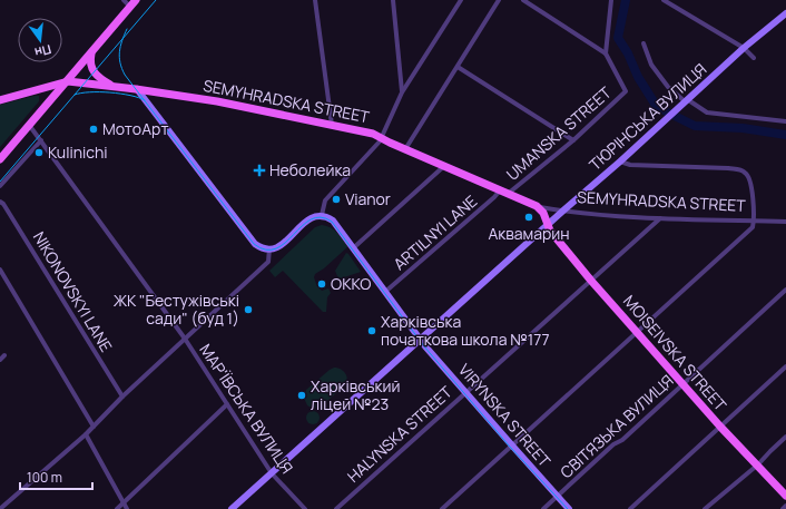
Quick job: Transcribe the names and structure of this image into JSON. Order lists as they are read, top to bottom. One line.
{"streets":{"main road":["SEMYHRADSKA STREET","ТЮРІНСЬКА ВУЛИЦЯ","MOISEIVSKA STREET","VIRYNSKA STREET"],"street":["UMANSKA STREET","ARTILNYI LANE","NIKONOVSKYI LANE","МАР'ЇВСЬКА ВУЛИЦЯ","СВІТЯЗЬКА ВУЛИЦЯ","HALYNSKA STREET"]},"crossings":[["SEMYHRADSKA STREET","ТЮРІНСЬКА ВУЛИЦЯ"],["SEMYHRADSKA STREET","UMANSKA STREET"],["SEMYHRADSKA STREET","ARTILNYI LANE"],["SEMYHRADSKA STREET","HALYNSKA STREET"],["ТЮРІНСЬКА ВУЛИЦЯ","MOISEIVSKA STREET"],["ТЮРІНСЬКА ВУЛИЦЯ","МАР'ЇВСЬКА ВУЛИЦЯ"],["ТЮРІНСЬКА ВУЛИЦЯ","VIRYNSKA STREET"],["ARTILNYI LANE","VIRYNSKA STREET"],["MOISEIVSKA STREET","СВІТЯЗЬКА ВУЛИЦЯ"],["MOISEIVSKA STREET","HALYNSKA STREET"],["VIRYNSKA STREET","СВІТЯЗЬКА ВУЛИЦЯ"],["VIRYNSKA STREET","HALYNSKA STREET"]],"places":{"other":["МотоАрт","Kulinichi","Vianor","Аквамарин","OKKO","ЖК \"Бестужівські сади\" (буд 1)","Харківська початкова школа №177","Харківський ліцей №23"],"health":["Неболейка"]},"scale_bar":"100 m","north":"bottom"}
